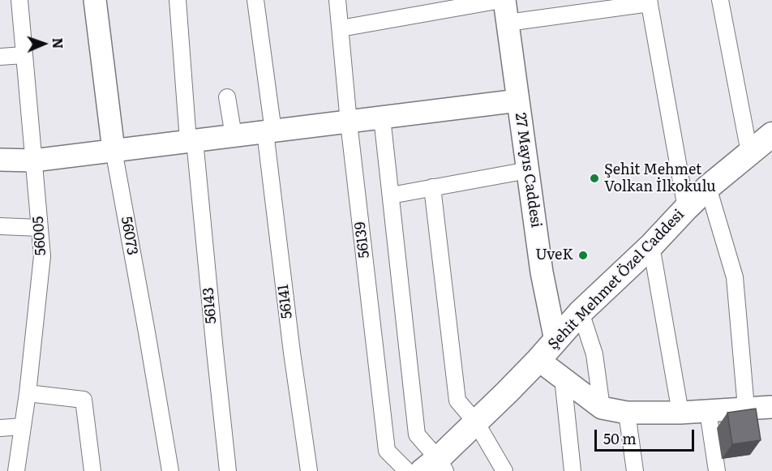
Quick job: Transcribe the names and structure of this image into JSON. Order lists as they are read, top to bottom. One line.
{"streets":{"main road":["Şehit Mehmet Özel Caddesi"],"street":["27 Mayıs Caddesi","56005","56073","56139","56141","56143"]},"crossings":[["27 Mayıs Caddesi","Şehit Mehmet Özel Caddesi"]],"places":["Şehit Mehmet Volkan İlkokulu","UveK"],"scale_bar":"50 m","north":"right"}
